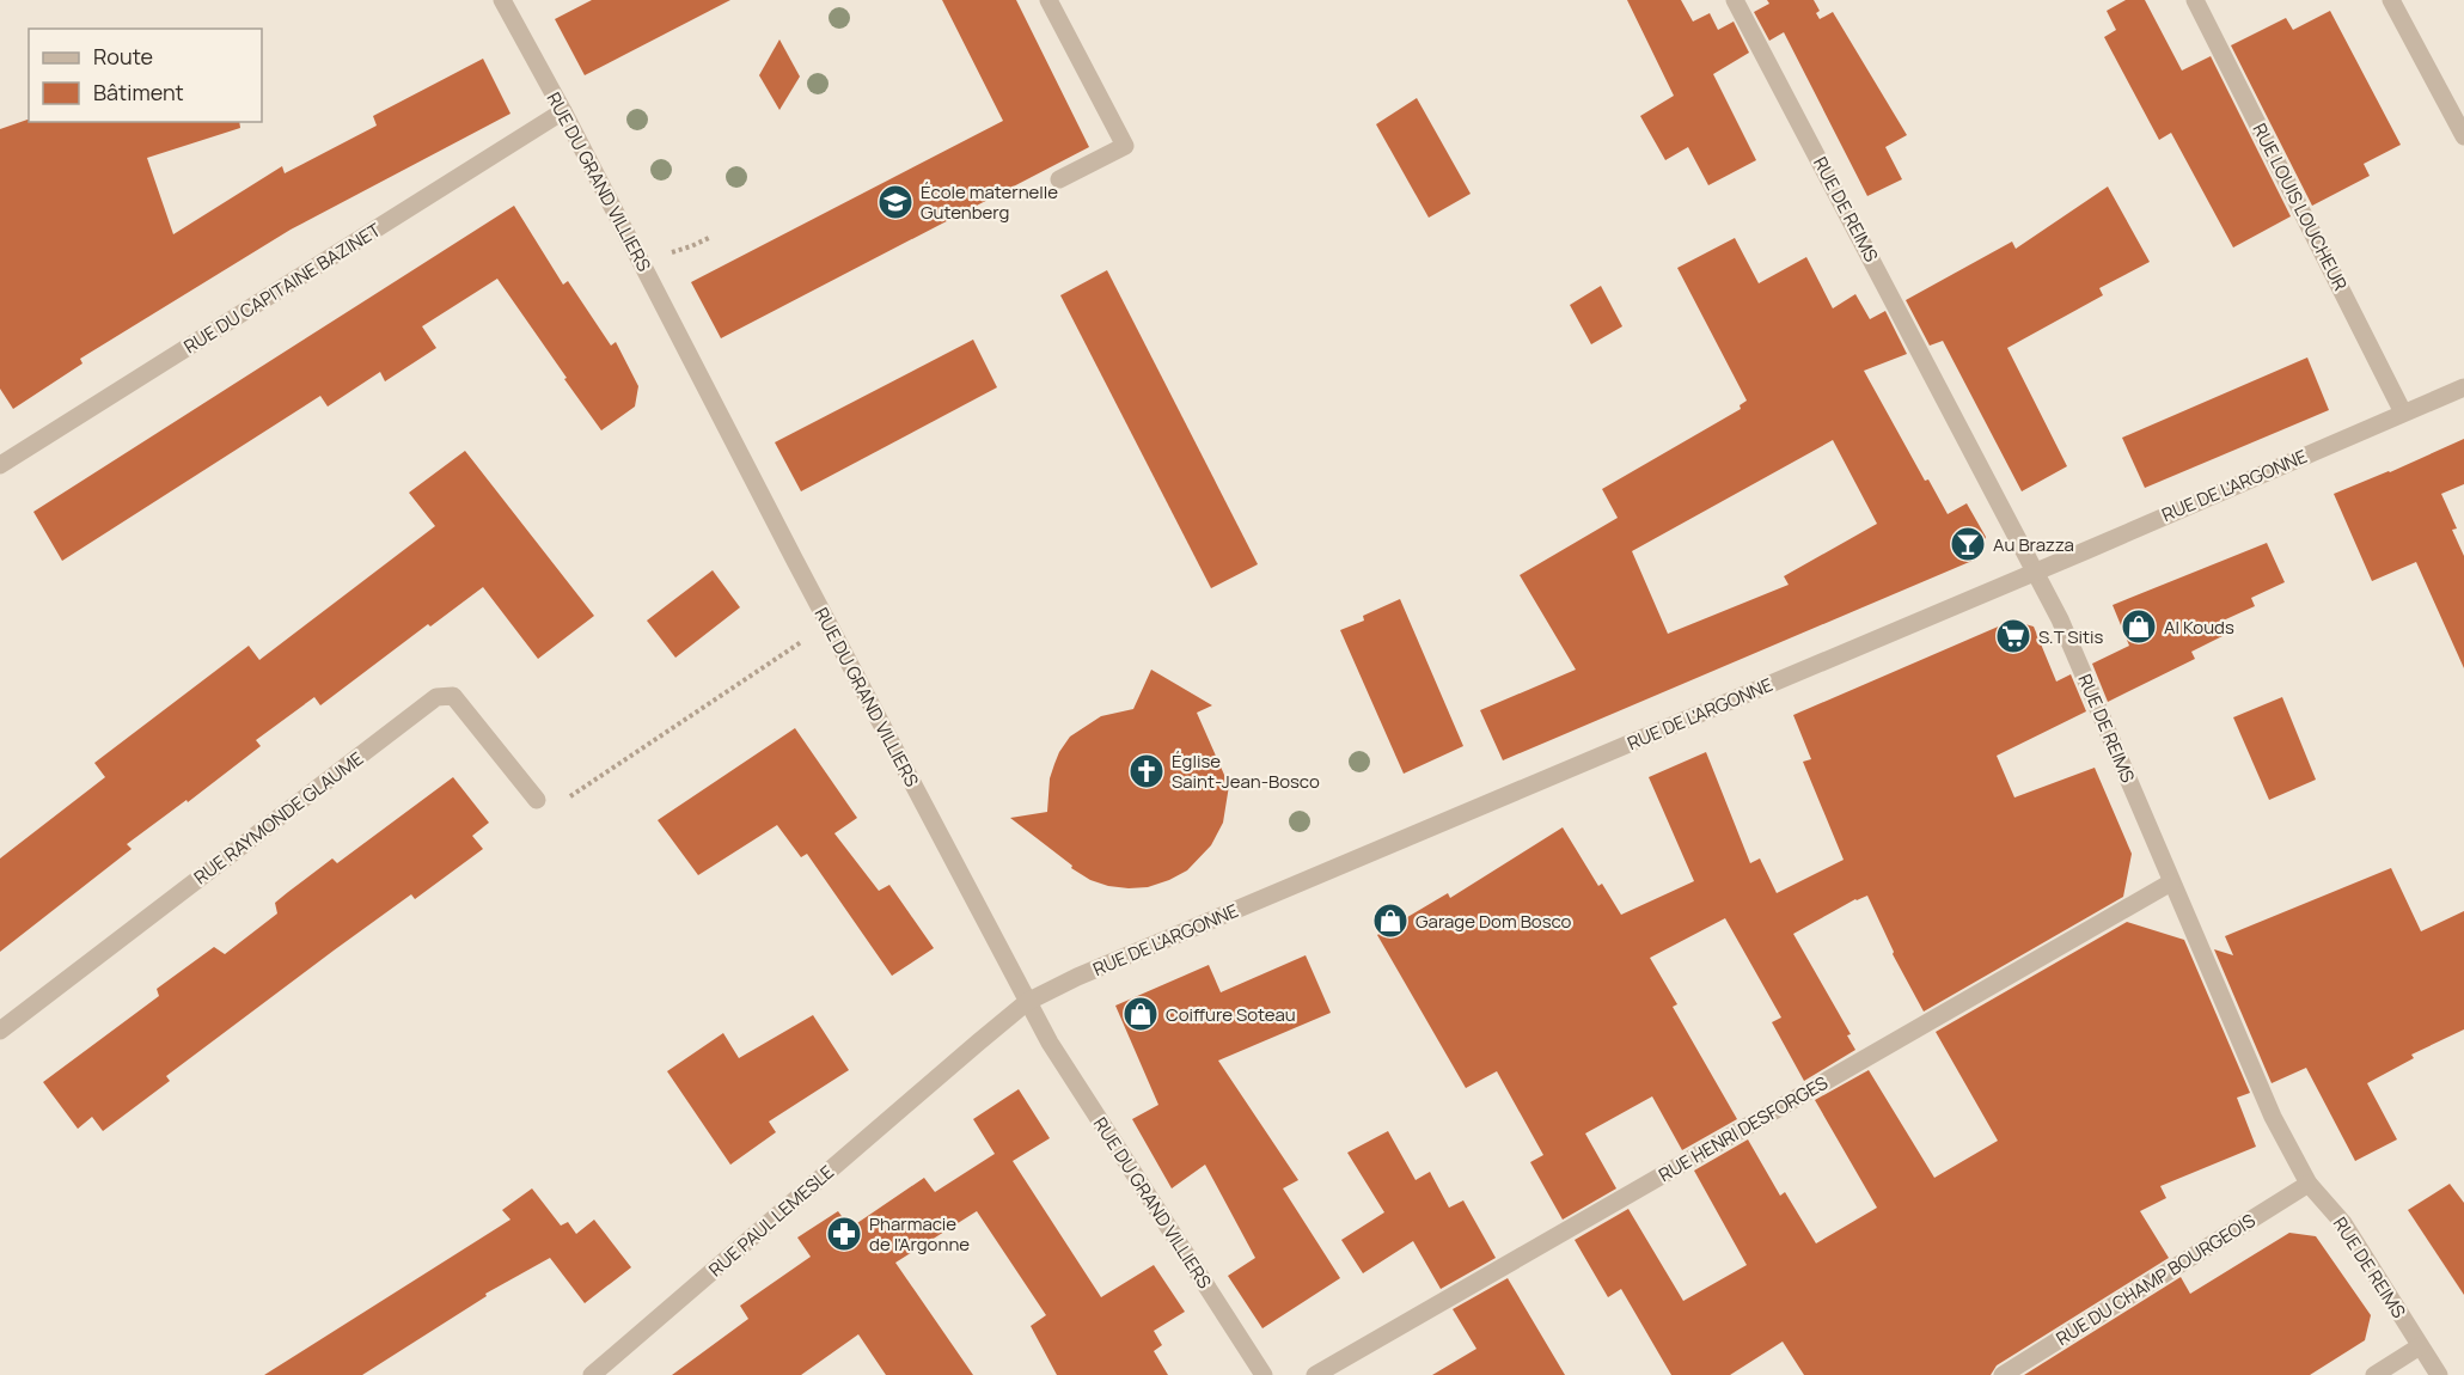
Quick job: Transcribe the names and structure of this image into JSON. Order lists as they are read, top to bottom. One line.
{"streets":{"street":["RUE DU GRAND VILLIERS","RUE LOUIS LOUCHEUR","RUE DE REIMS","RUE DU CAPITAINE BAZINET","RUE DE L'ARGONNE","RUE RAYMONDE GLAUME","RUE HENRI DESFORGES","RUE PAUL LEMESLE","RUE DU CHAMP BOURGEOIS"]},"crossings":[["RUE DU GRAND VILLIERS","RUE DU CAPITAINE BAZINET"],["RUE DU GRAND VILLIERS","RUE DE L'ARGONNE"],["RUE LOUIS LOUCHEUR","RUE DE L'ARGONNE"],["RUE DE REIMS","RUE DE L'ARGONNE"],["RUE DE REIMS","RUE HENRI DESFORGES"],["RUE DE REIMS","RUE DU CHAMP BOURGEOIS"],["RUE DE L'ARGONNE","RUE PAUL LEMESLE"]],"places":{"school or university":["École maternelle Gutenberg"],"bar":["Au Brazza"],"shop":["Al Kouds","Garage Dom Bosco","Coiffure Soteau"],"supermarket":["S.T Sitis"],"church":["Église Saint-Jean-Bosco"],"pharmacy":["Pharmacie de l'Argonne"]},"legend":["Route","Bâtiment"]}
